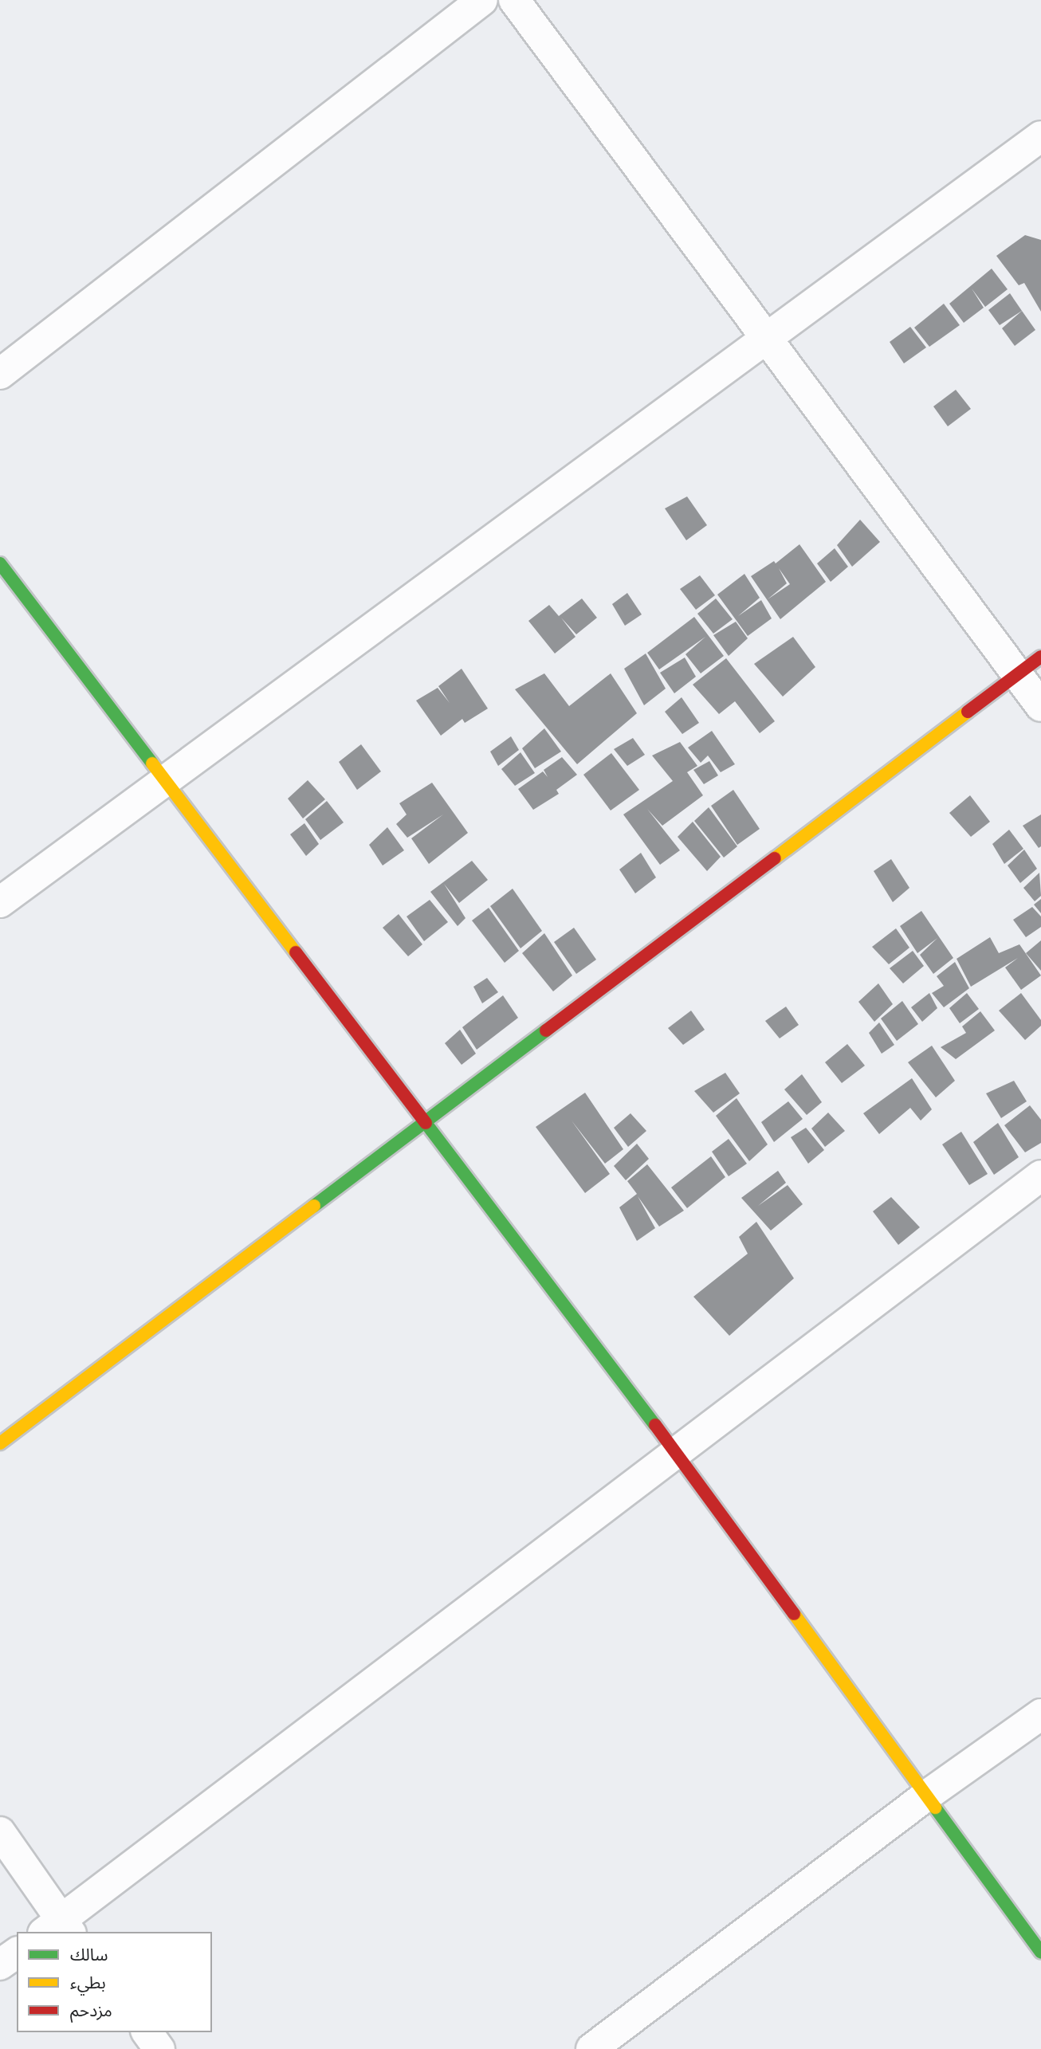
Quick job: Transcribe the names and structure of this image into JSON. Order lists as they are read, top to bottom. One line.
{"legend":["سالك","بطيء","مزدحم"]}
